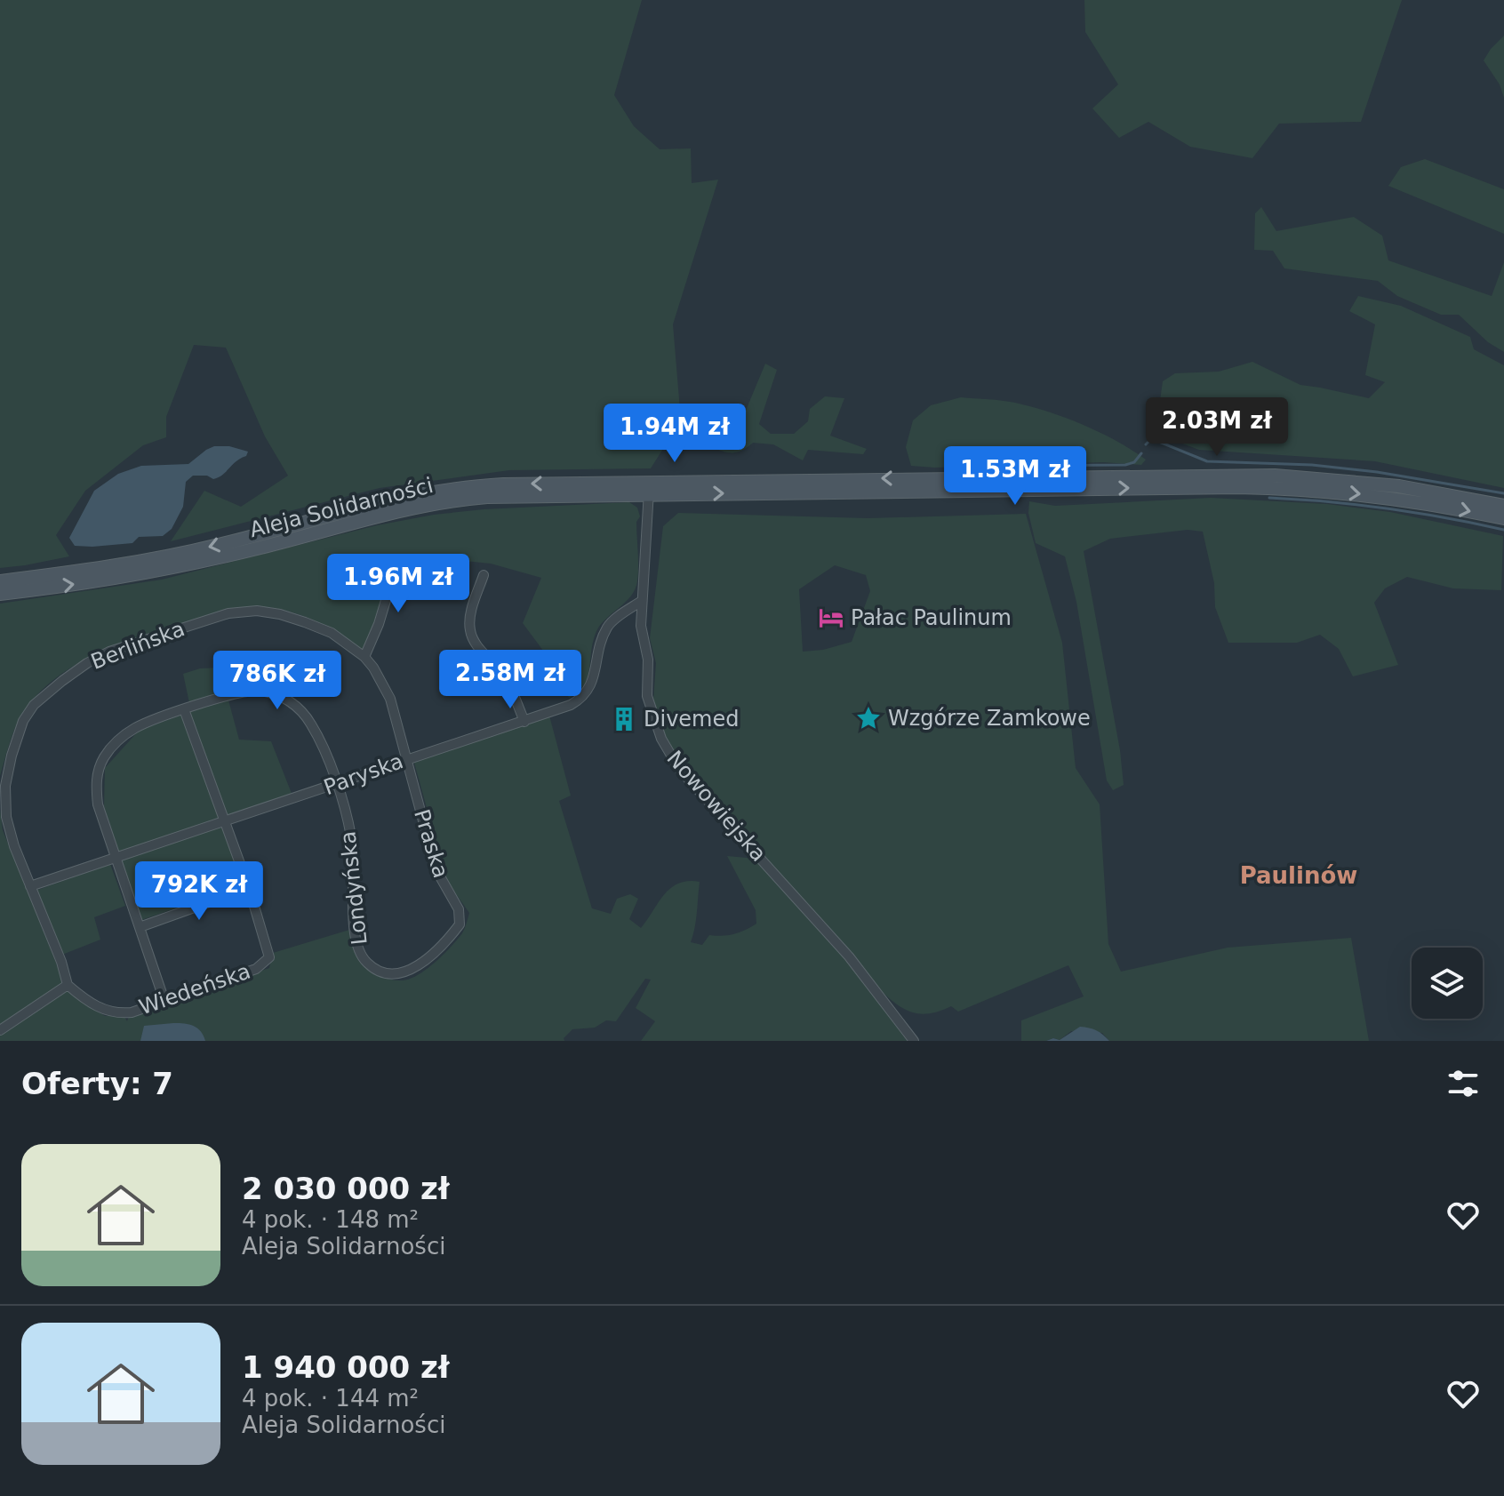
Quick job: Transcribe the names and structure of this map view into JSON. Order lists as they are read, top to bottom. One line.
{"streets":{"main road":["Aleja Solidarności"],"street":["Berlińska","Paryska","Nowowiejska","Praska","Londyńska","Wiedeńska"]},"crossings":[["Aleja Solidarności","Nowowiejska"],["Berlińska","Paryska"],["Berlińska","Praska"],["Berlińska","Wiedeńska"],["Paryska","Nowowiejska"],["Paryska","Praska"],["Paryska","Londyńska"],["Paryska","Wiedeńska"],["Praska","Londyńska"],["Londyńska","Wiedeńska"]],"districts":["Paulinów"],"places":{"hotel":["Pałac Paulinum"],"place":["Wzgórze Zamkowe"],"building":["Divemed"]},"page":{"price":["2.03M zł","1.94M zł","1.53M zł","1.96M zł","2.58M zł","786K zł","792K zł"],"heading":"Oferty: 7","list":[{"name":"2 030 000 zł","note":"4 pok. · 148 m² · Aleja Solidarności"},{"name":"1 940 000 zł","note":"4 pok. · 144 m² · Aleja Solidarności"}]}}
